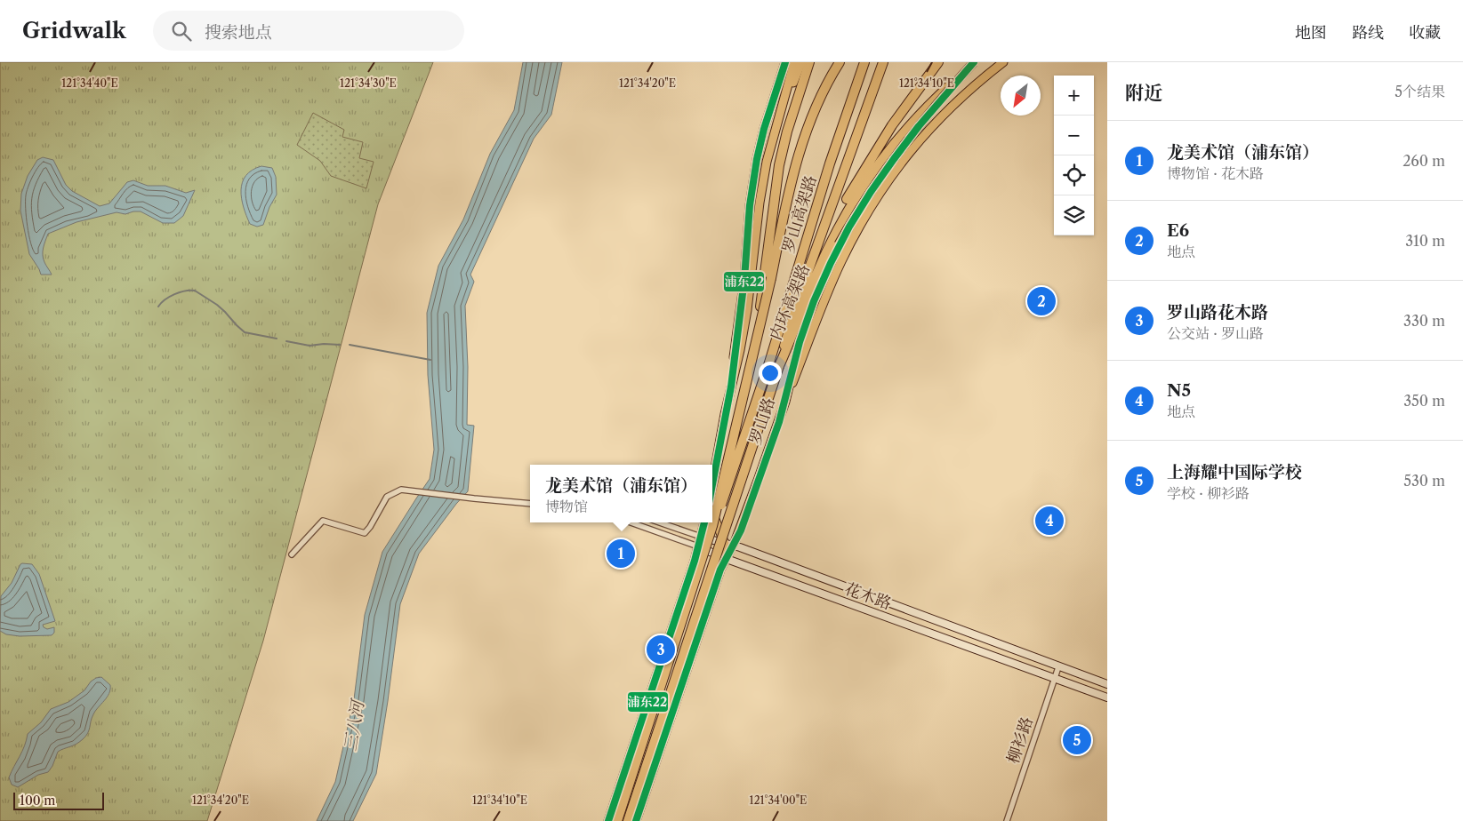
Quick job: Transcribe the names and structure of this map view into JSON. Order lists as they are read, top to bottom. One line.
{"streets":{"highway":["罗山高架路","内环高架路"],"main road":["罗山路","花木路"],"street":["柳衫路"]},"crossings":[["罗山高架路","内环高架路"],["内环高架路","罗山路"],["罗山路","花木路"],["花木路","柳衫路"]],"water":["三八河"],"lines":["transit line 浦东22"],"scale_bar":"100 m","north":"bottom left","page":{"header":"Gridwalk","search":"搜索地点","nav":["地图","路线","收藏"],"heading":["附近","5个结果"],"map_buttons":["+","−"],"list":[{"mark":"1","name":"龙美术馆（浦东馆）","note":"博物馆 · 花木路","value":"260 m"},{"mark":"2","name":"E6","note":"地点","value":"310 m"},{"mark":"3","name":"罗山路花木路","note":"公交站 · 罗山路","value":"330 m"},{"mark":"4","name":"N5","note":"地点","value":"350 m"},{"mark":"5","name":"上海耀中国际学校","note":"学校 · 柳衫路","value":"530 m"}],"pins":["2","4","1","3","5"],"popup":["龙美术馆（浦东馆）","博物馆"],"scale":"100 m"},"coordinates":["121°34'40\"E","121°34'30\"E","121°34'20\"E","121°34'10\"E","121°34'00\"E"]}
